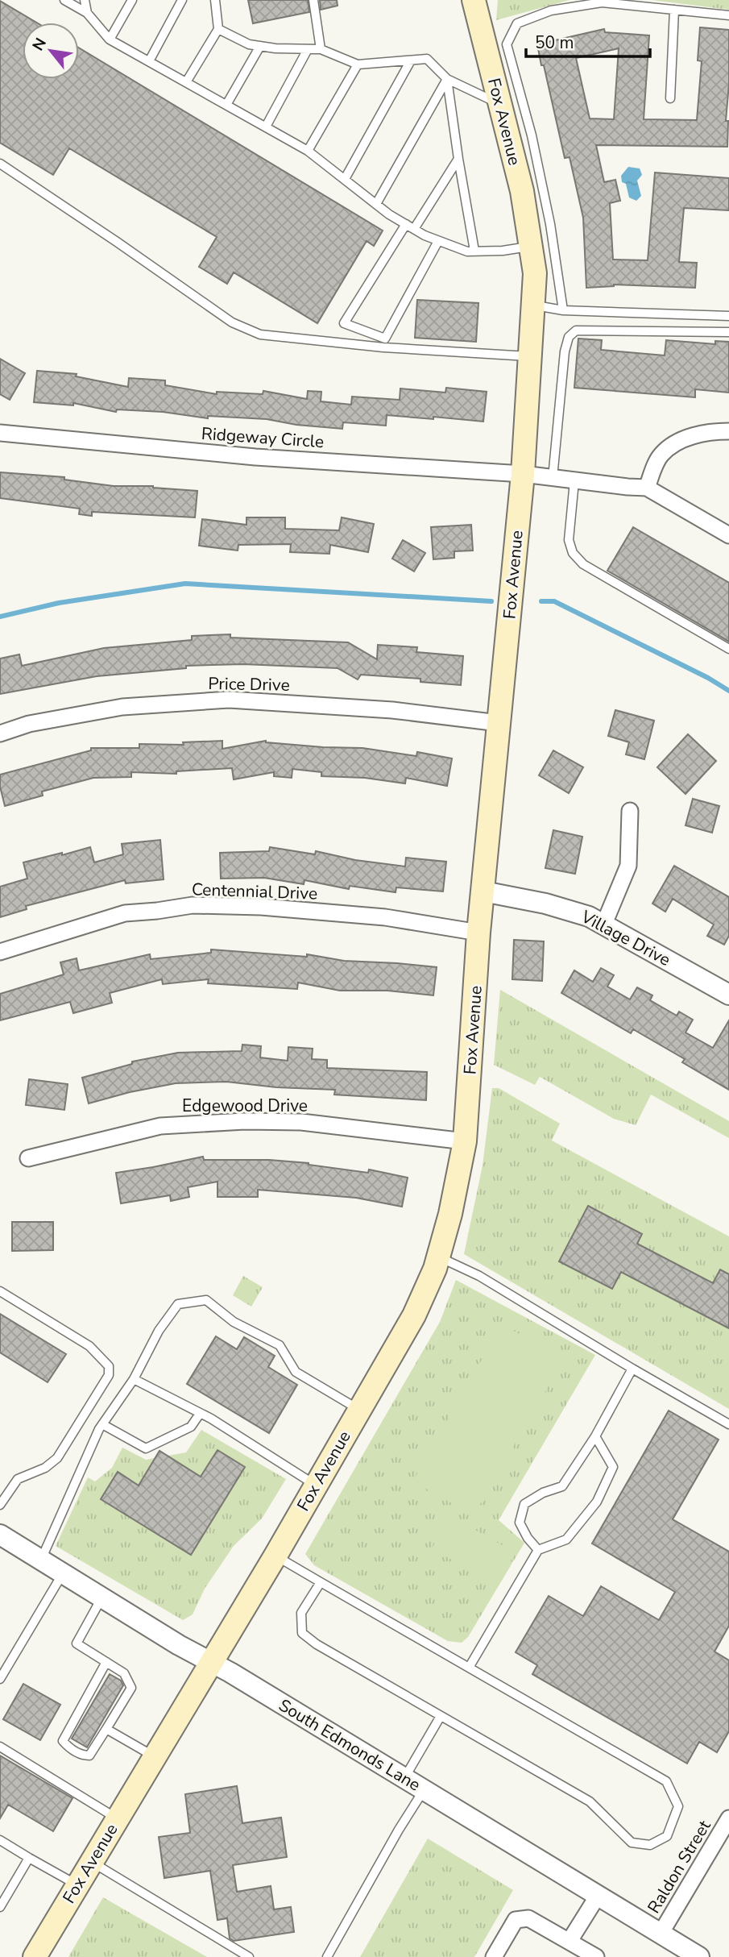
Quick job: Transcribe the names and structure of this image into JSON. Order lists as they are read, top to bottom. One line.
{"streets":{"main road":["Fox Avenue"],"street":["Ridgeway Circle","Price Drive","Centennial Drive","Village Drive","Edgewood Drive","South Edmonds Lane","Raldon Street"]},"crossings":[["Fox Avenue","Ridgeway Circle"],["Fox Avenue","Price Drive"],["Fox Avenue","Centennial Drive"],["Fox Avenue","Village Drive"],["Fox Avenue","Edgewood Drive"],["Fox Avenue","South Edmonds Lane"],["South Edmonds Lane","Raldon Street"]],"scale_bar":"50 m","north":"top left"}
